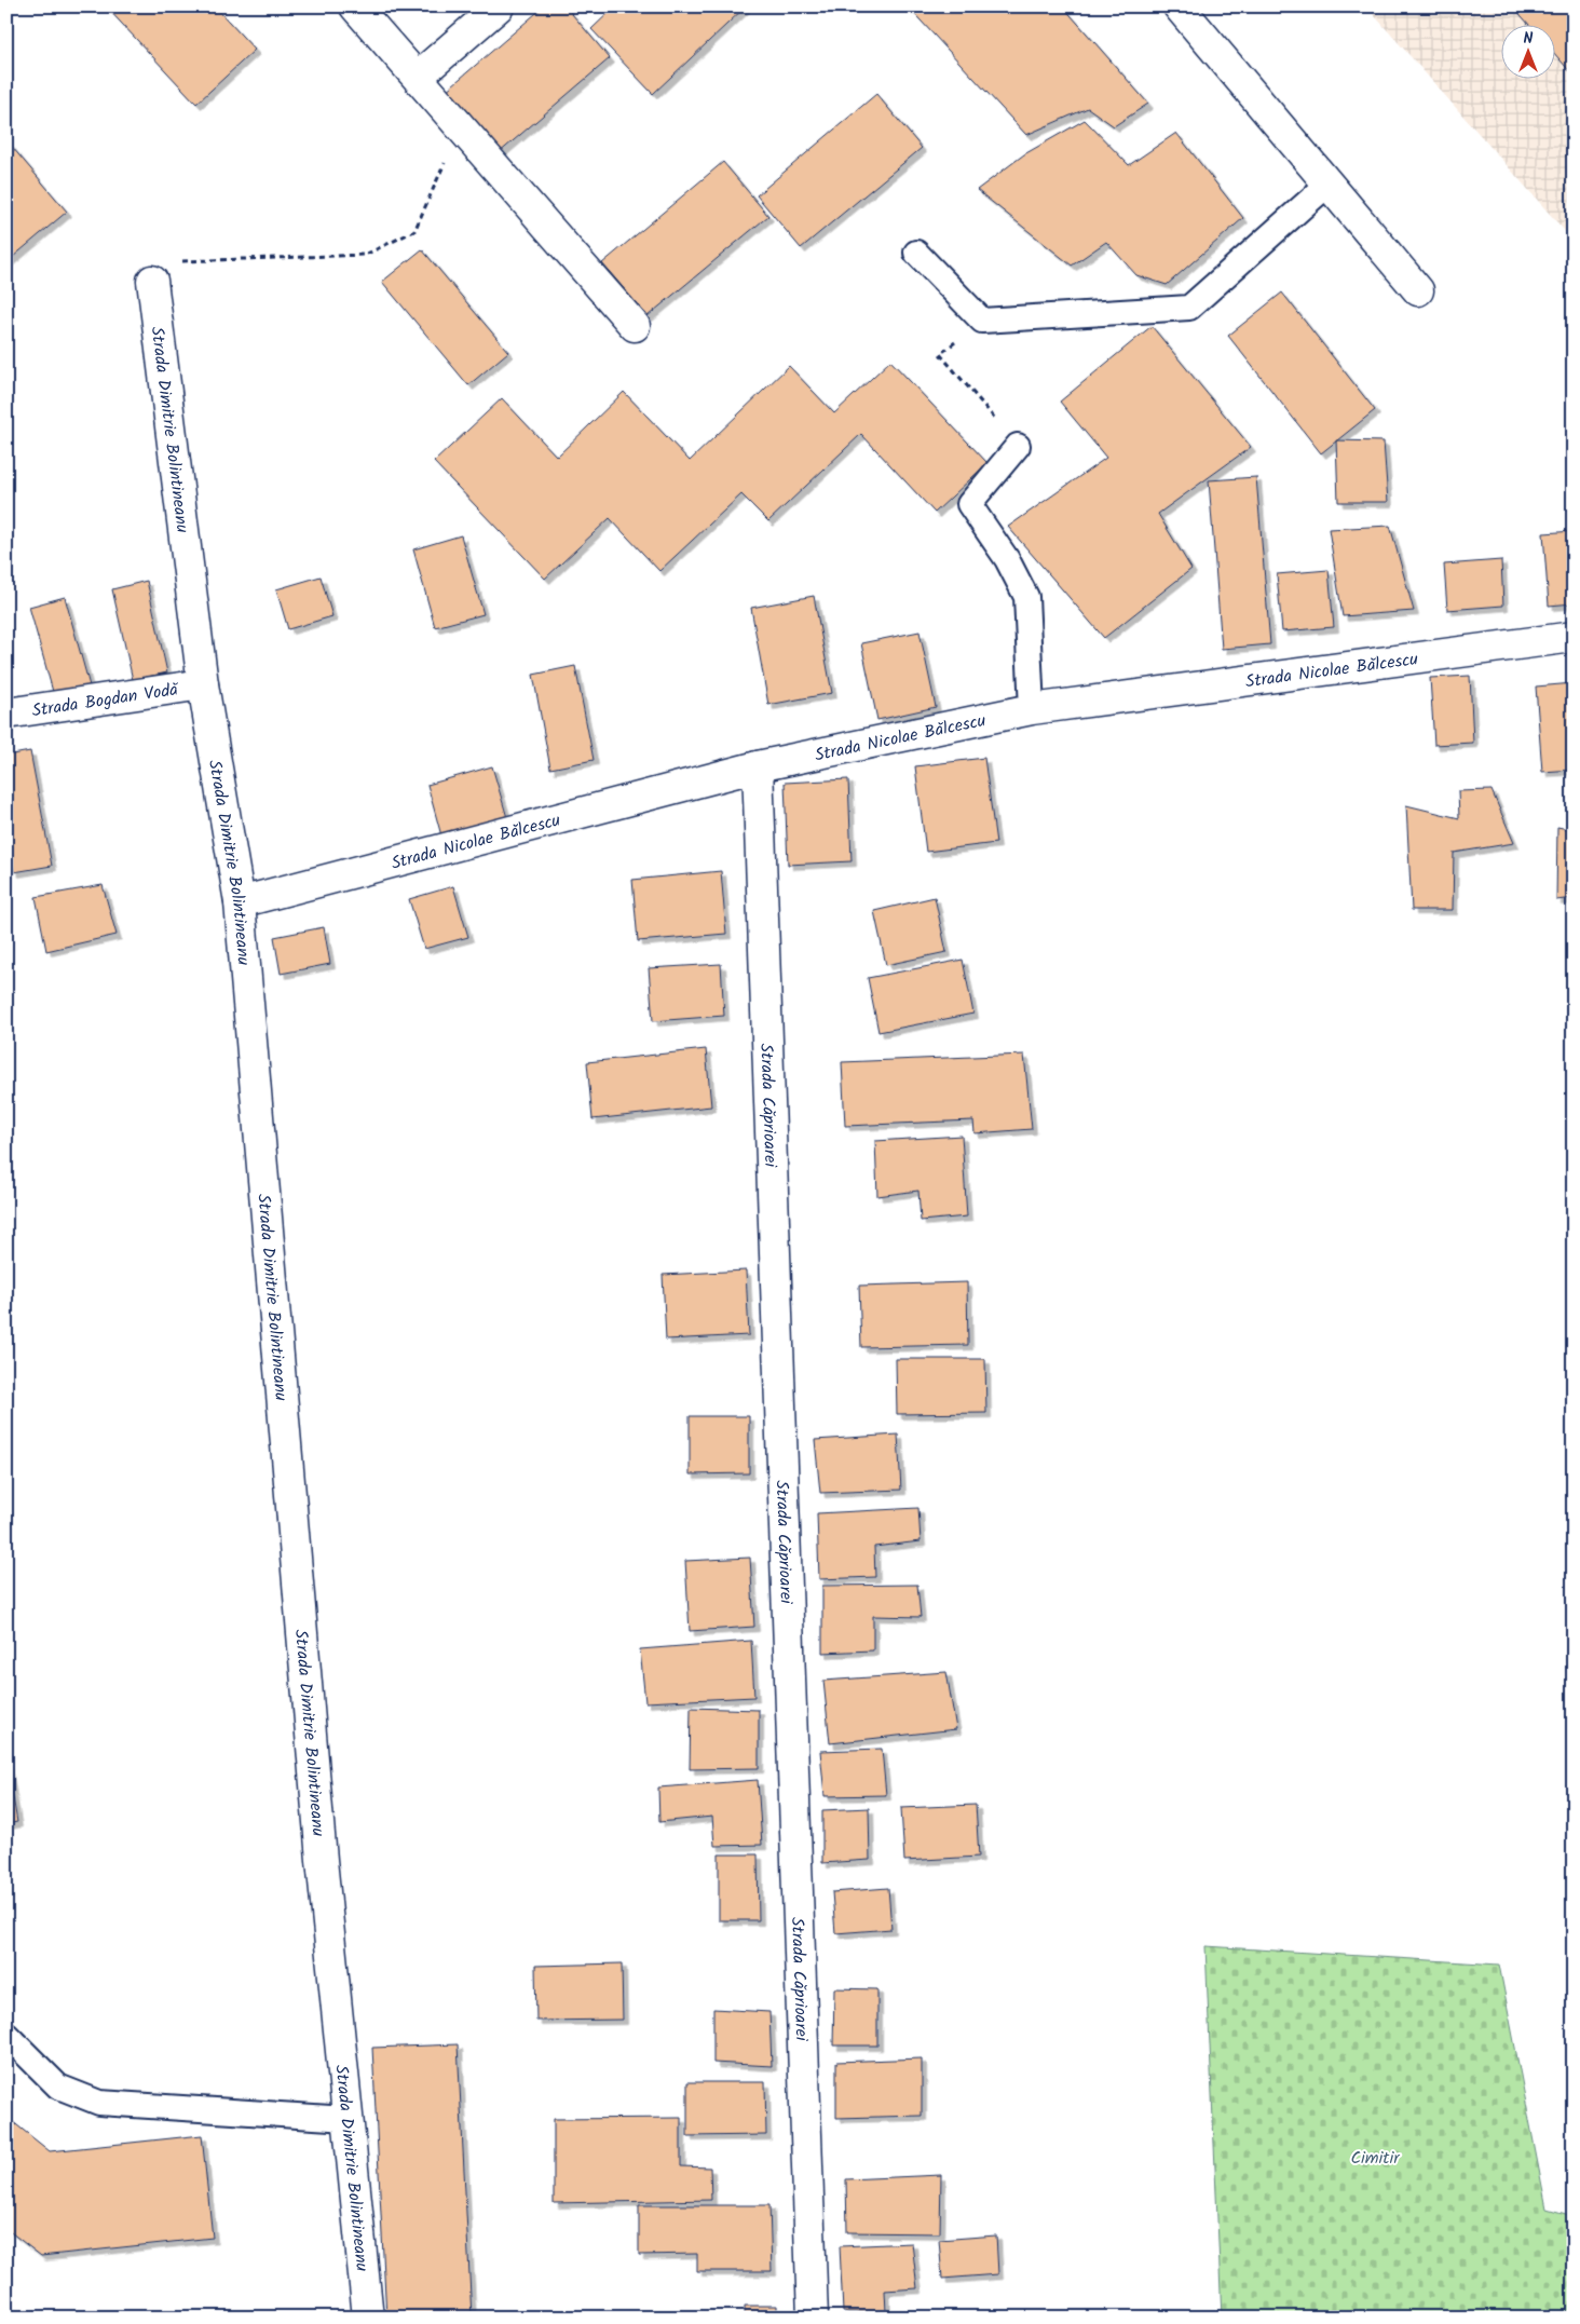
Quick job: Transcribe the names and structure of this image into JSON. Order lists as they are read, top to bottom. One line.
{"streets":{"street":["Strada Dimitrie Bolintineanu","Strada Nicolae Bălcescu","Strada Bogdan Vodă","Strada Căprioarei"]},"crossings":[["Strada Dimitrie Bolintineanu","Strada Nicolae Bălcescu"],["Strada Dimitrie Bolintineanu","Strada Bogdan Vodă"],["Strada Nicolae Bălcescu","Strada Căprioarei"]],"parks":["Cimitir"],"north":"top"}
